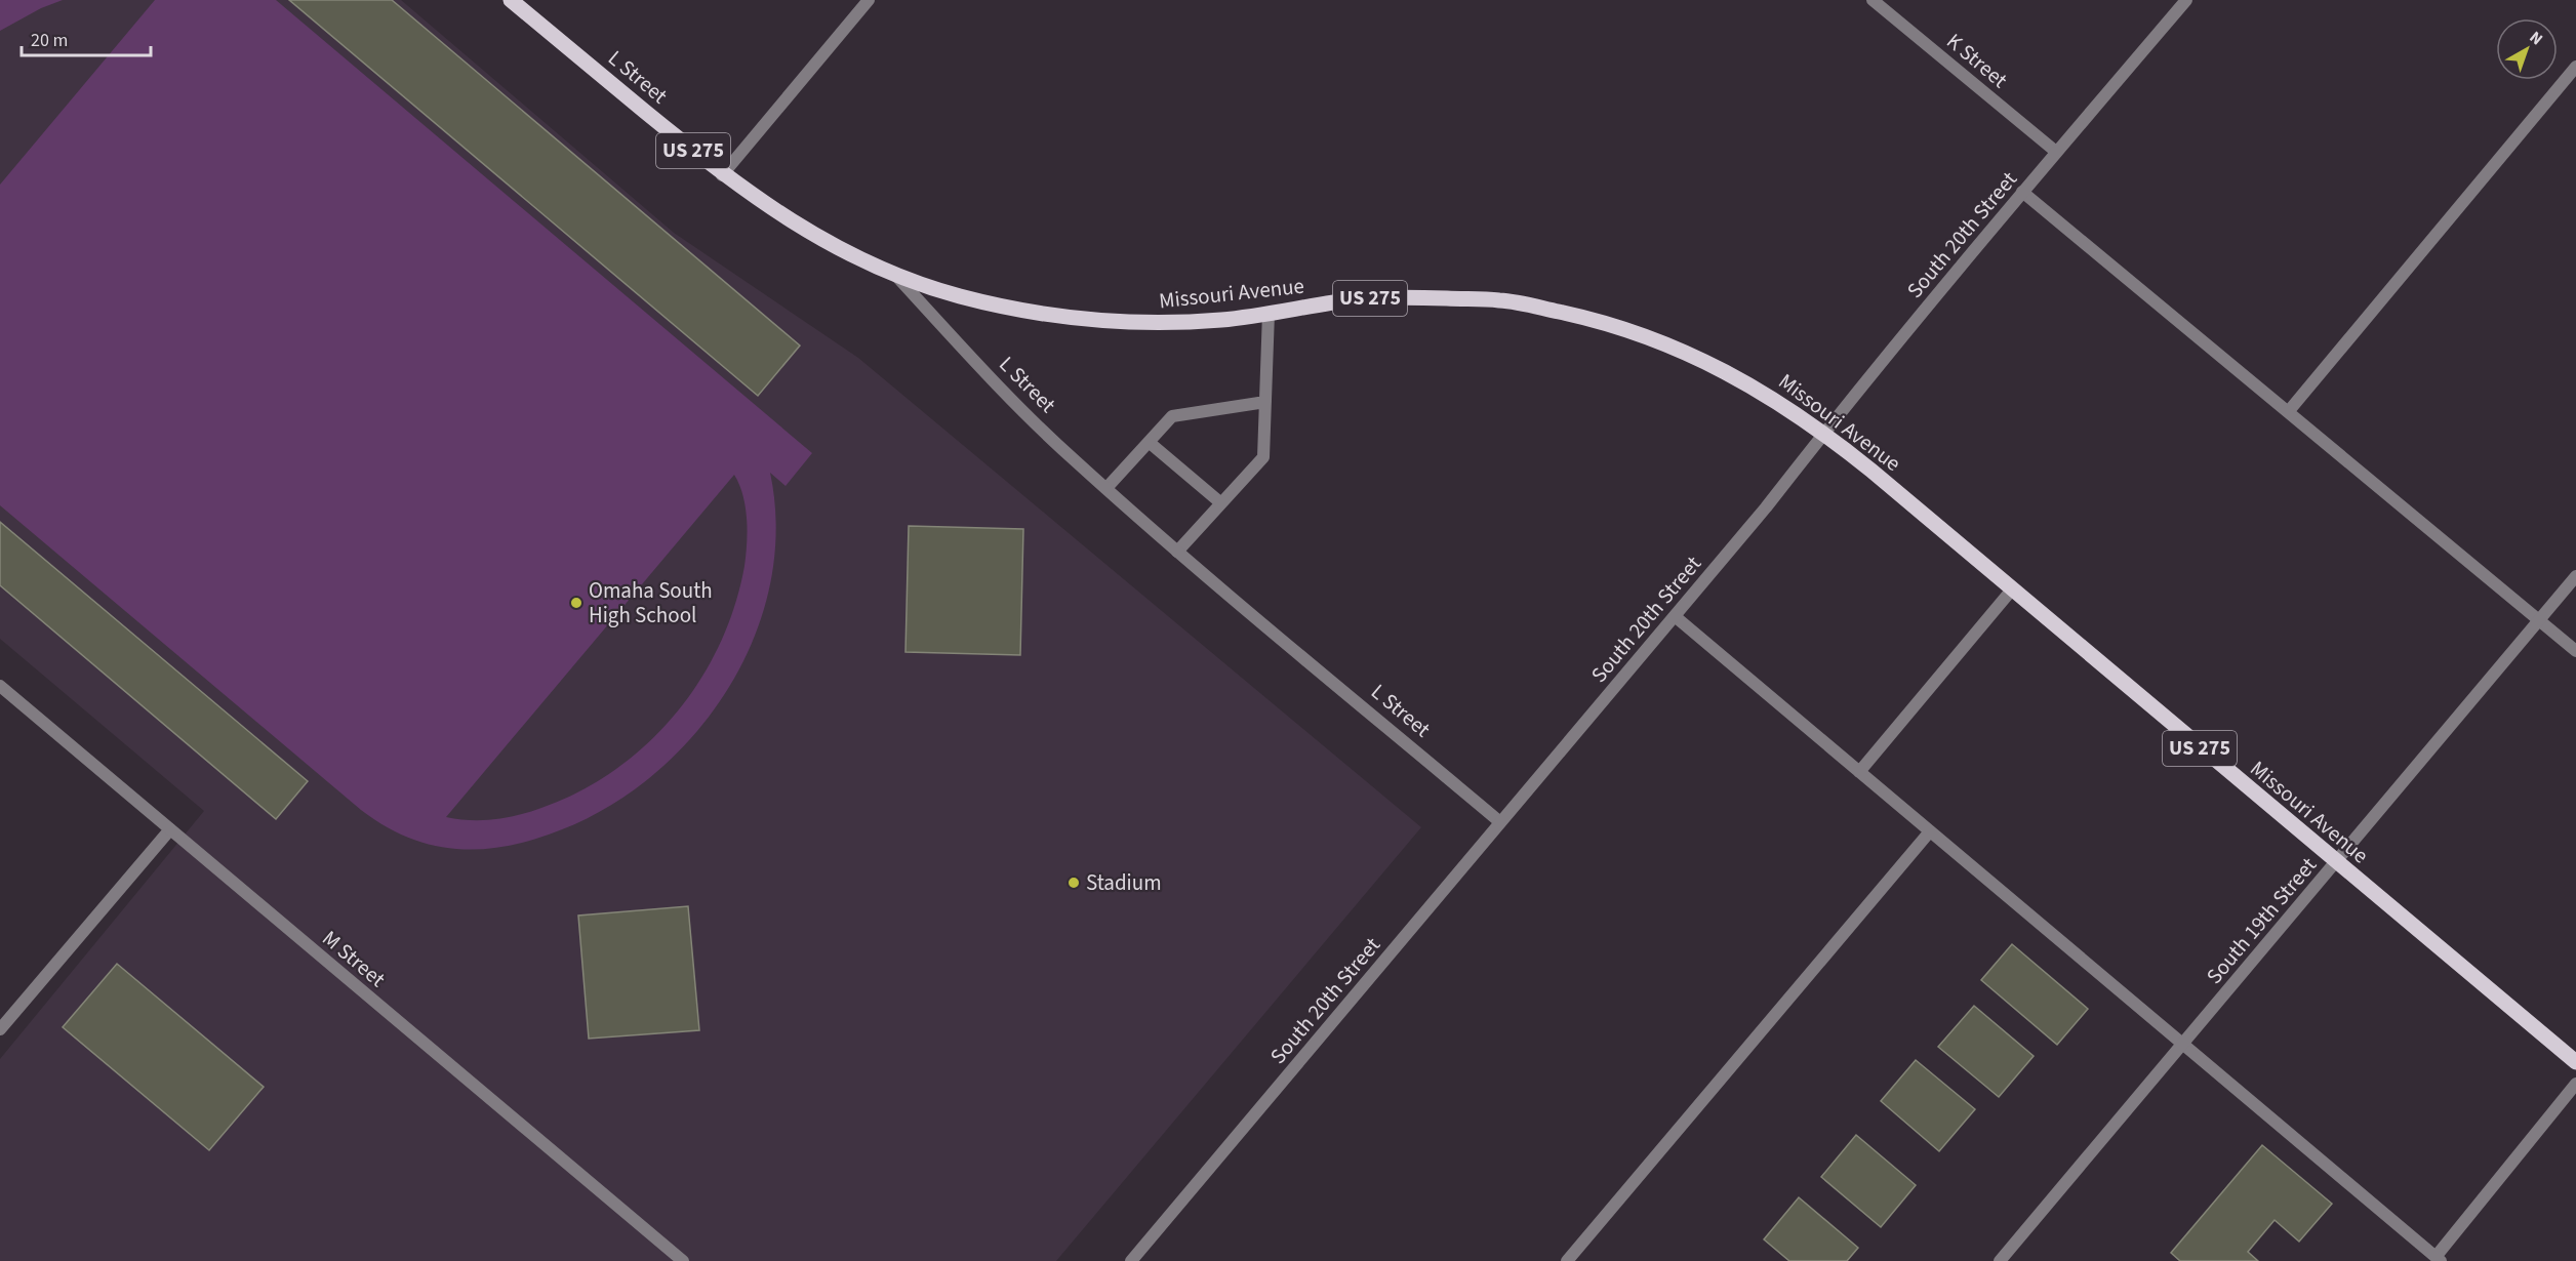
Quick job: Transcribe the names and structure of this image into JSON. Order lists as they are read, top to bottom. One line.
{"streets":{"main road":["L Street","US 275","Missouri Avenue"],"street":["K Street","South 20th Street","South 19th Street","M Street"]},"crossings":[["K Street","South 20th Street"],["L Street","South 20th Street"],["L Street","Missouri Avenue"],["South 20th Street","Missouri Avenue"],["Missouri Avenue","South 19th Street"]],"places":["Omaha South High School","Stadium"],"scale_bar":"20 m","north":"top right"}
